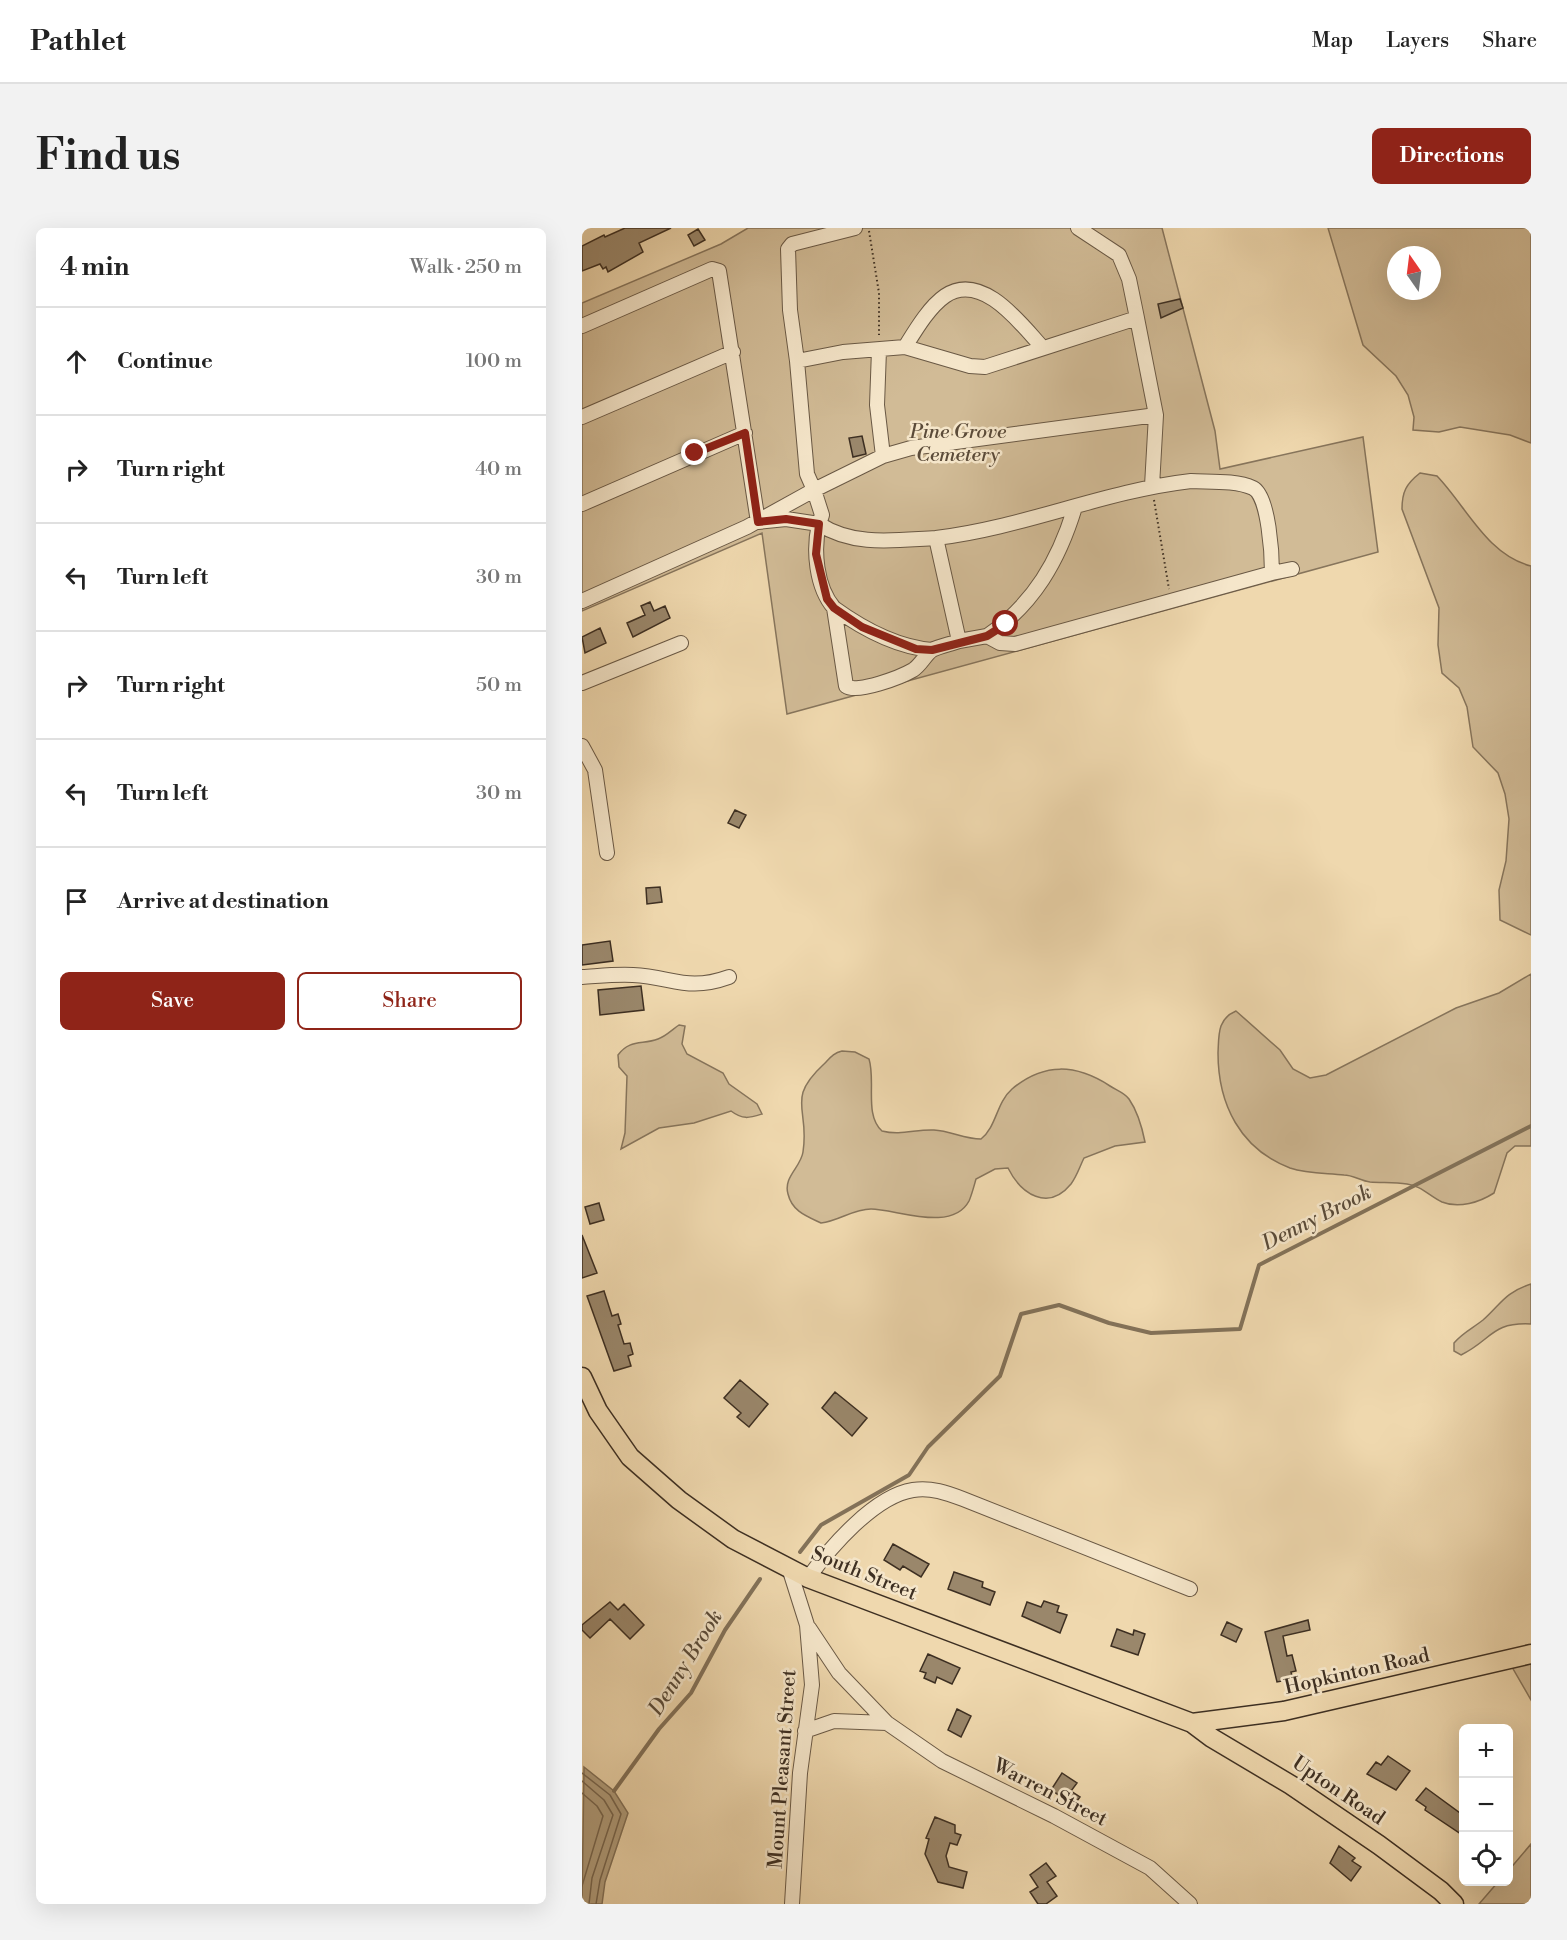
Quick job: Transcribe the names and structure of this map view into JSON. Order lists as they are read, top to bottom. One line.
{"streets":{"main road":["South Street","Hopkinton Road","Upton Road"],"street":["Mount Pleasant Street","Warren Street"]},"crossings":[["South Street","Hopkinton Road"],["South Street","Mount Pleasant Street"],["South Street","Upton Road"],["Hopkinton Road","Upton Road"],["Mount Pleasant Street","Warren Street"]],"water":["Denny Brook"],"parks":["Pine Grove Cemetery"],"north":"top","page":{"header":"Pathlet","nav":["Map","Layers","Share"],"buttons":["Directions",["Save","Share"]],"title":"Find us","heading":["4 min","Walk · 250 m"],"list":[["Continue","100 m"],["Turn right","40 m"],["Turn left","30 m"],["Turn right","50 m"],["Turn left","30 m"],"Arrive at destination"],"map_buttons":["+","−"]}}
